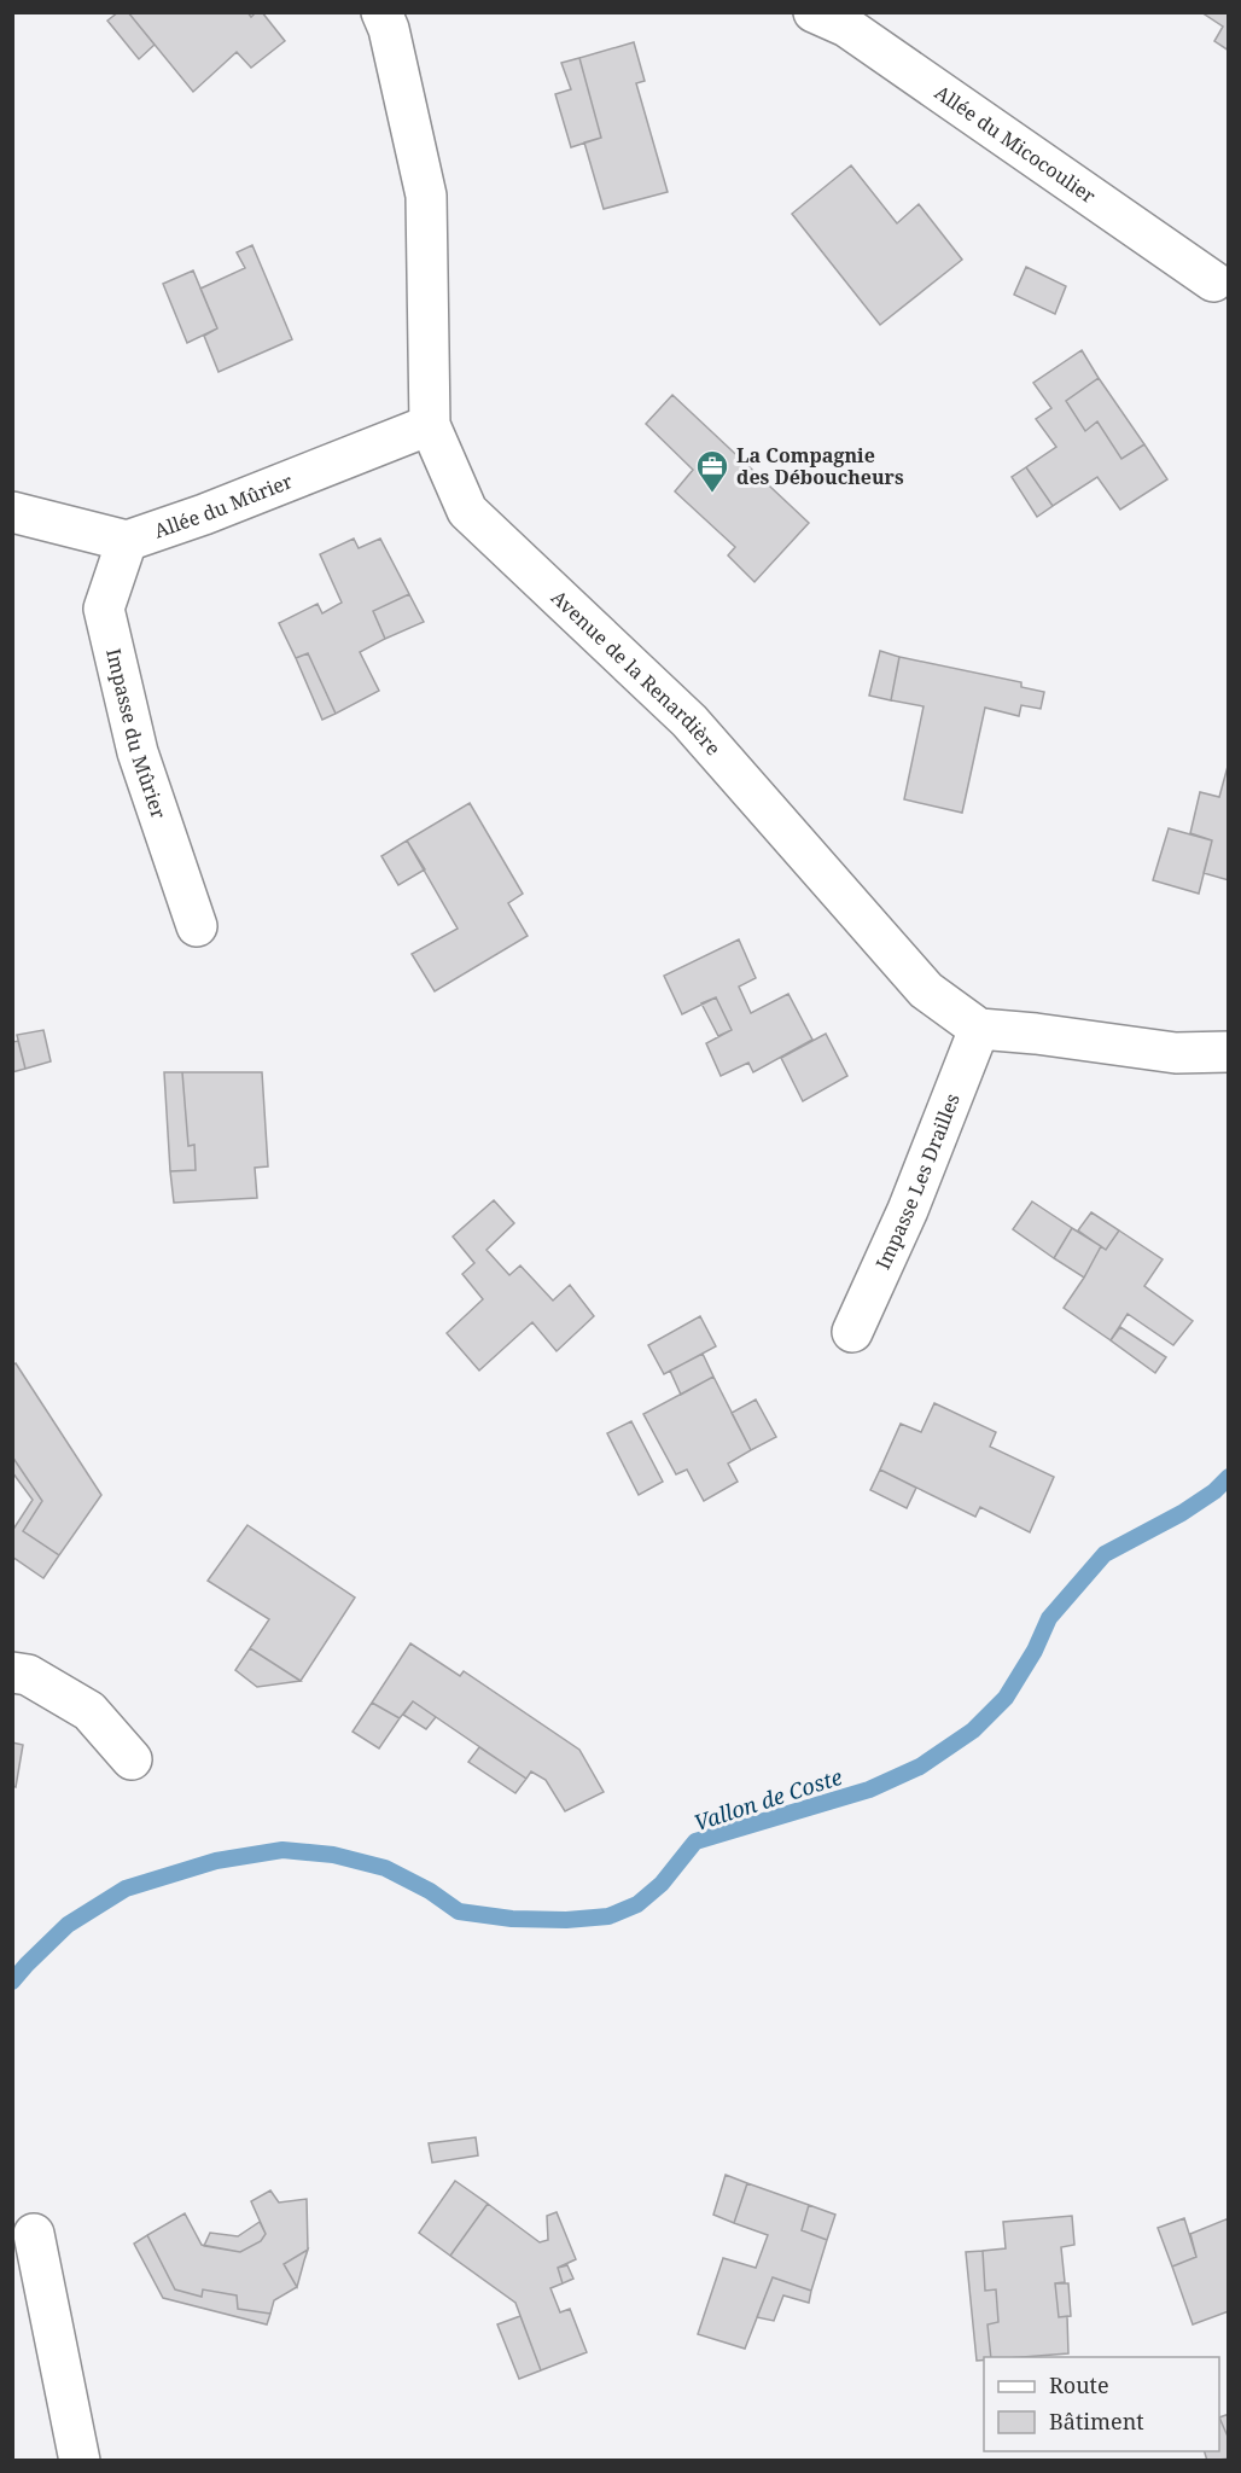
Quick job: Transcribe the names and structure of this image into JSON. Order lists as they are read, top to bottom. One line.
{"streets":{"street":["Allée du Micocoulier","Allée du Mûrier","Avenue de la Renardière","Impasse du Mûrier","Impasse Les Drailles"]},"crossings":[["Allée du Mûrier","Avenue de la Renardière"],["Allée du Mûrier","Impasse du Mûrier"],["Avenue de la Renardière","Impasse Les Drailles"]],"water":["Vallon de Coste"],"places":{"office":["La Compagnie des Déboucheurs"]},"legend":["Route","Bâtiment"]}
